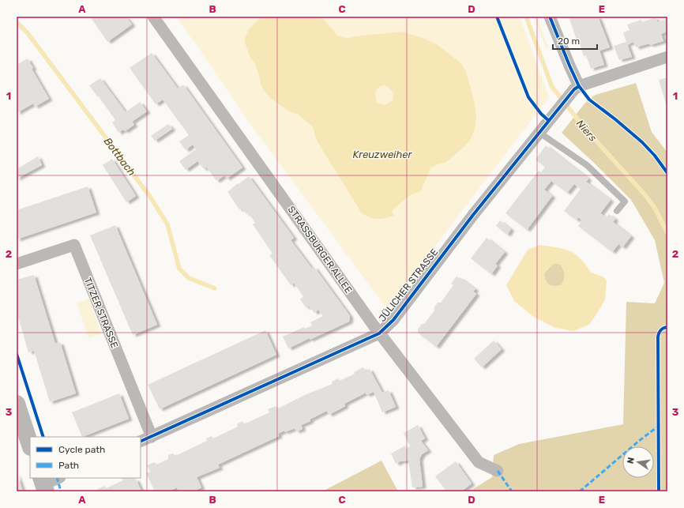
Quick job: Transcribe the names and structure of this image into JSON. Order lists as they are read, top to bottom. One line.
{"streets":{"street":["STRASSBURGER ALLEE","JÜLICHER STRASSE","TITZER STRASSE"]},"crossings":[["STRASSBURGER ALLEE","JÜLICHER STRASSE"],["JÜLICHER STRASSE","TITZER STRASSE"]],"water":["Niers","Kreuzweiher","Bottbach"],"legend":["Cycle path","Path"],"scale_bar":"20 m","north":"left","grid":{"columns":["A","B","C","D","E"],"rows":["1","2","3"]}}
